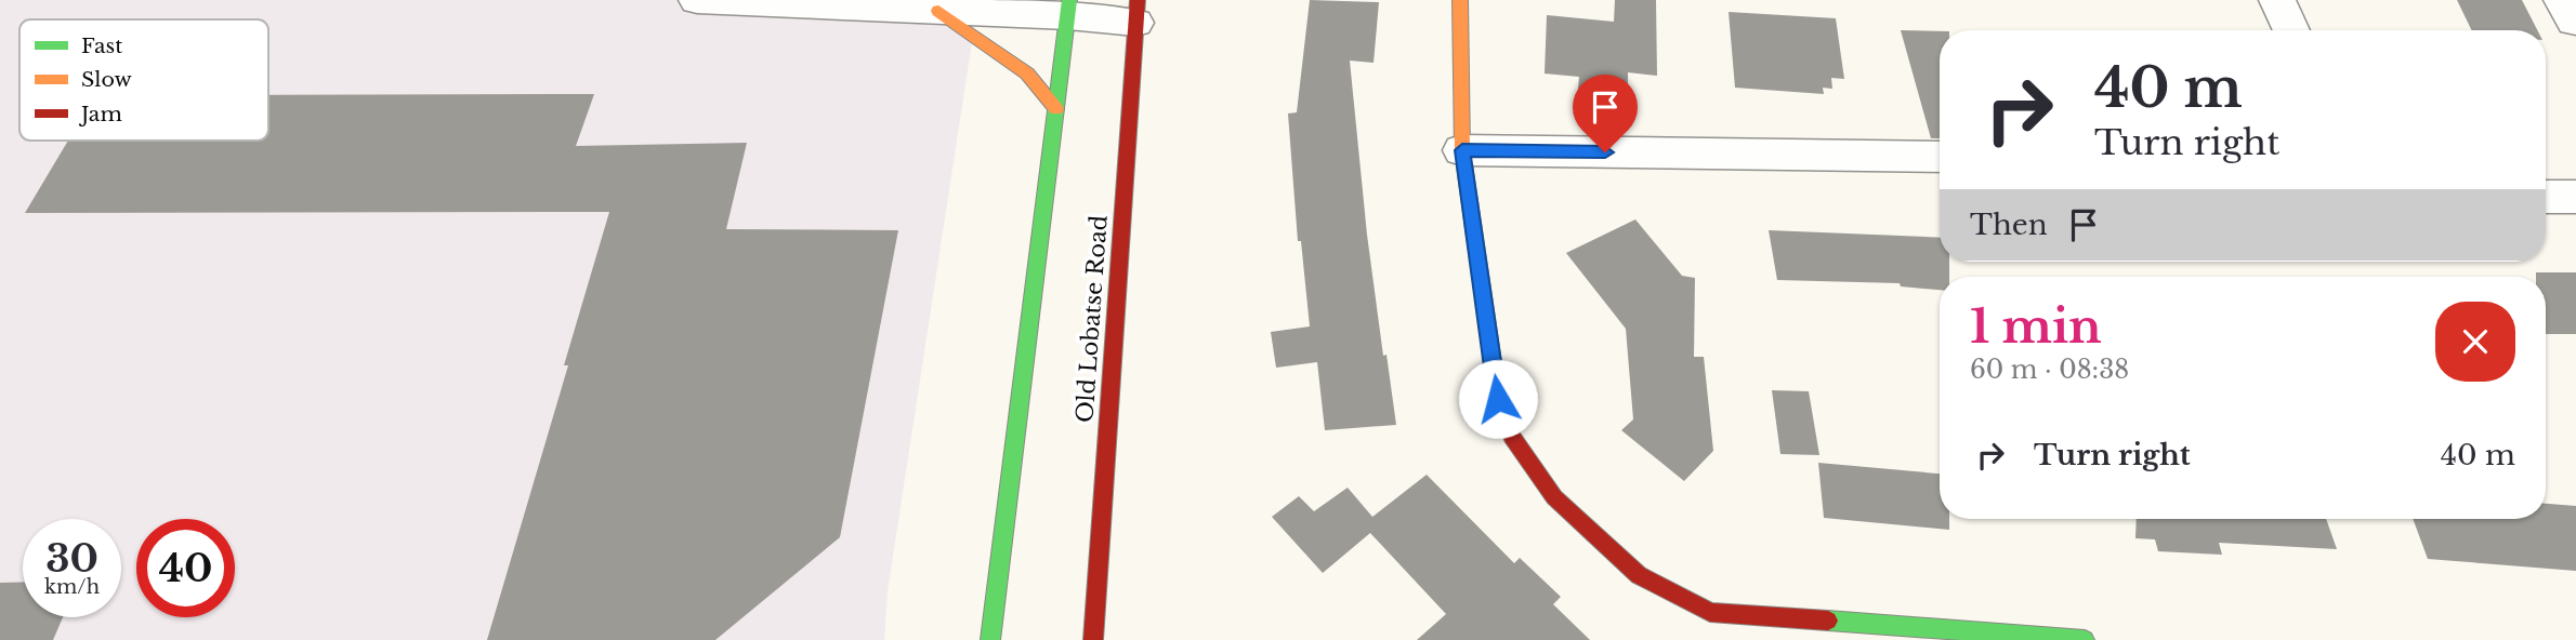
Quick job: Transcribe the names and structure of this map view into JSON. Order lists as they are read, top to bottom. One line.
{"streets":{"main road":["Old Lobatse Road"]},"legend":["Fast","Slow","Jam"],"page":{"turn":["40 m","Turn right"],"then":"Then","heading":["1 min","60 m · 08:38"],"list":[{"name":"Turn right","value":"40 m"}],"speed":"30 km/h","limit":"40"}}
